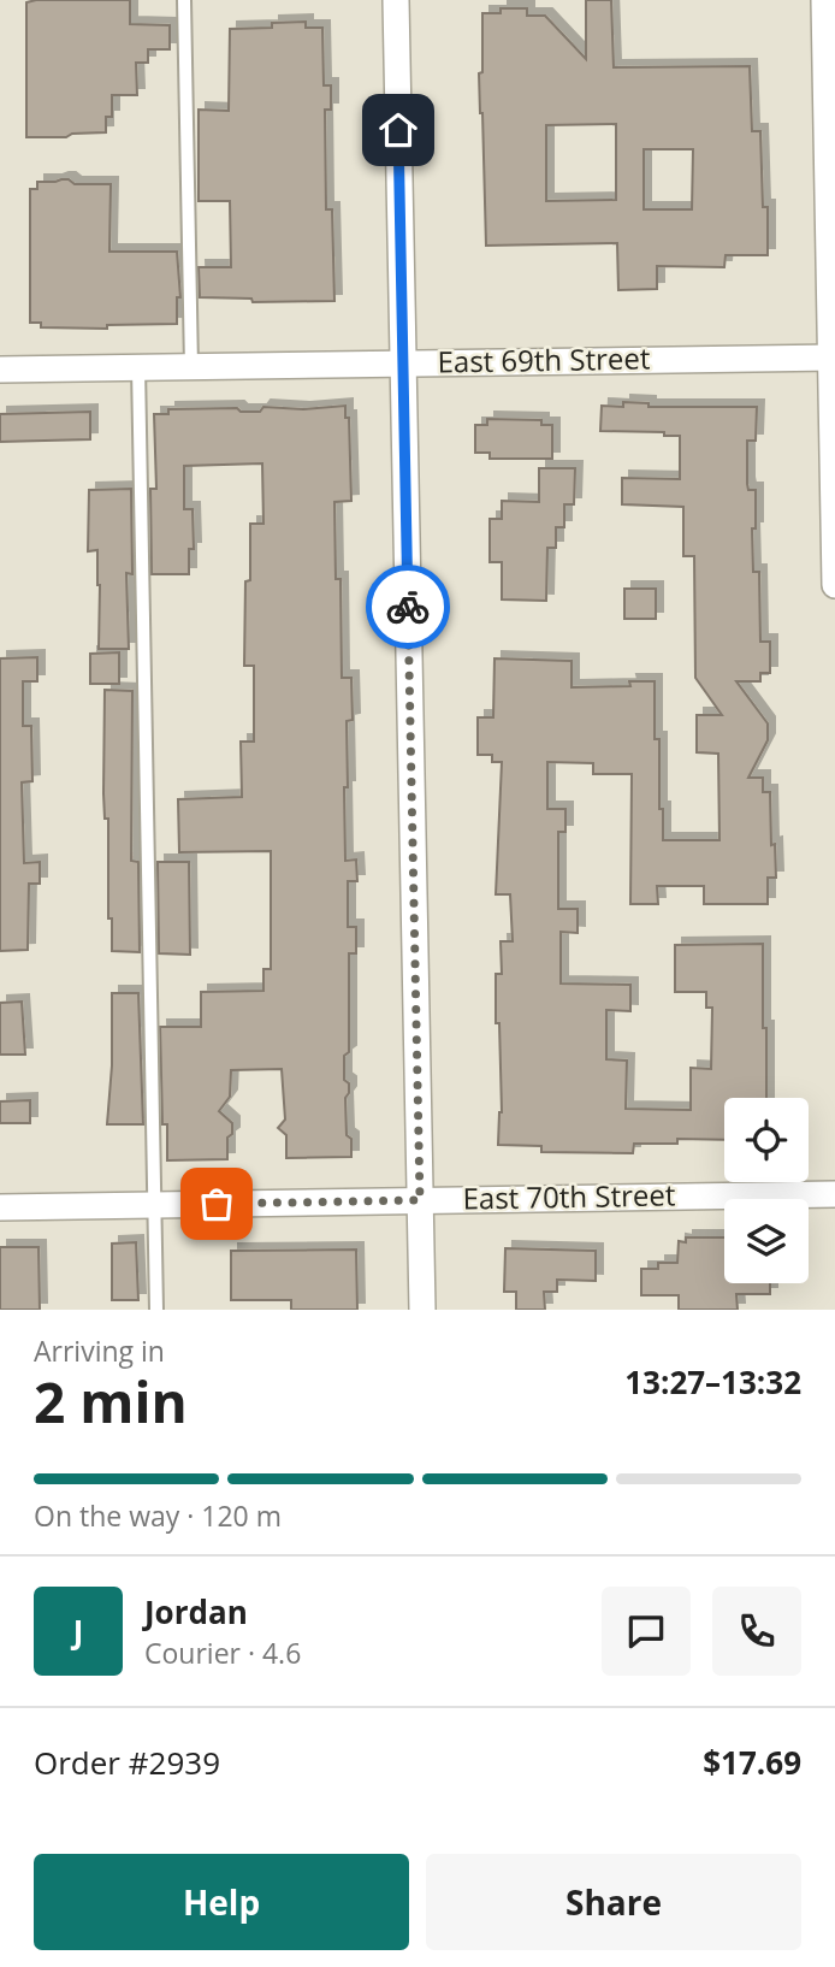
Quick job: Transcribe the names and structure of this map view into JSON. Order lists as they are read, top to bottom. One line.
{"streets":{"street":["East 69th Street","East 70th Street"]},"page":{"heading":["2 min","Arriving in","13:27–13:32"],"panel":["Jordan","Courier · 4.6","Order #2939","$17.69"],"bar":"On the way · 120 m","round":"J","buttons":["Help","Share"]}}
